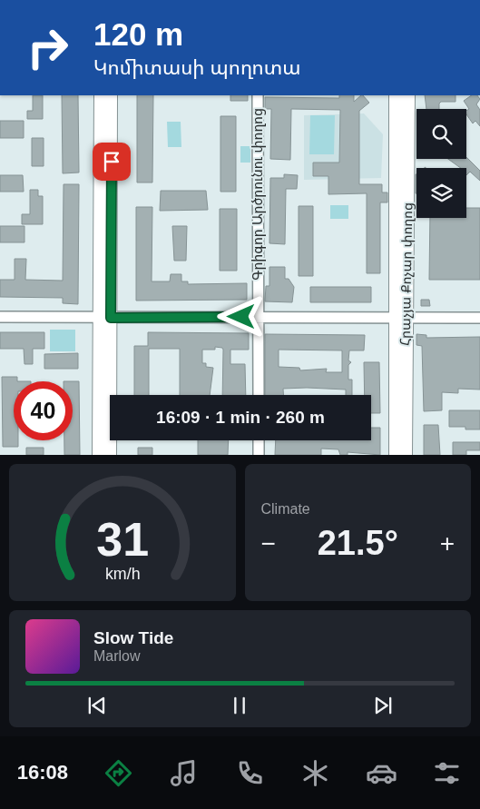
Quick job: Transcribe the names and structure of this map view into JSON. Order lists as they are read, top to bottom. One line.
{"streets":{"main road":["Հրաչյա Քոչար փողոց"],"street":["Գրիգոր Արծրունու փողոց"]},"page":{"turn":["120 m","Կոմիտասի պողոտա"],"limit":"40","trip":"16:09 · 1 min · 260 m","tile":"Climate","heat":["−","21.5°","+"],"song":["Slow Tide","Marlow"],"tabs":"16:08","gauge":["31","km/h"]}}
